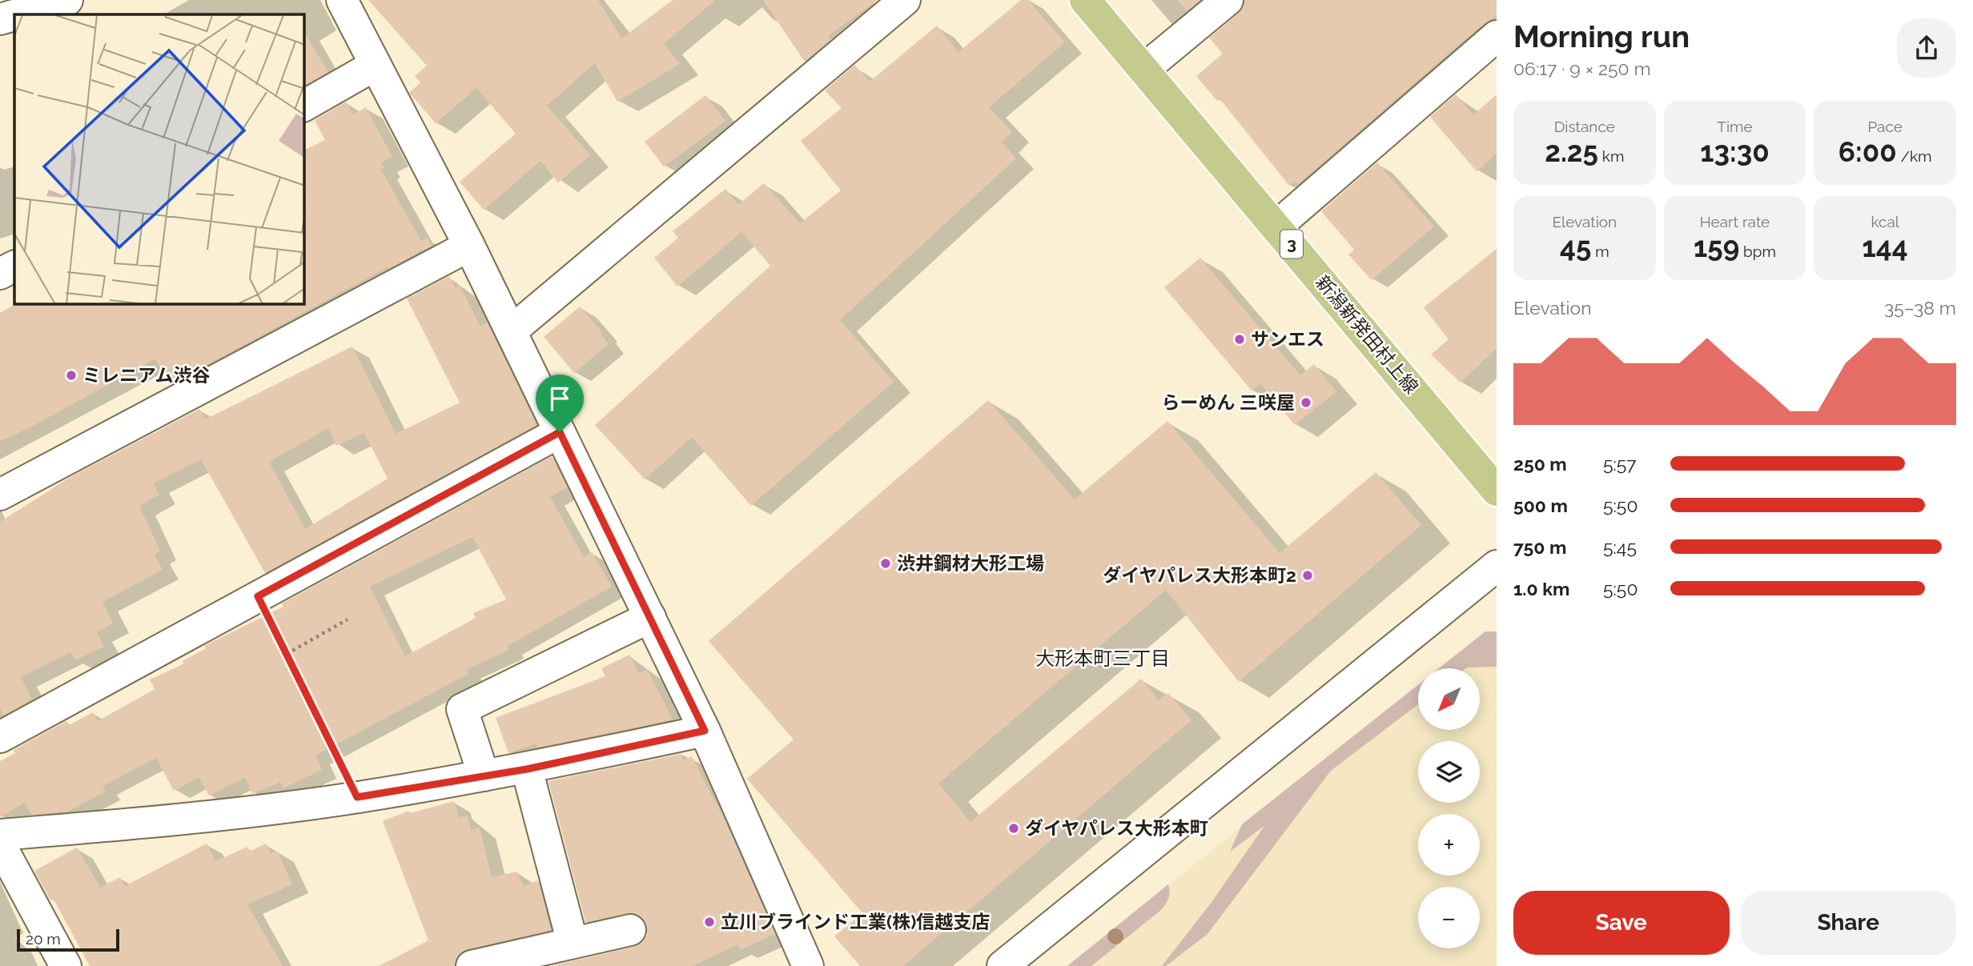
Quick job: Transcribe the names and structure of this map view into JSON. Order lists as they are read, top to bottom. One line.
{"streets":{"main road":["3","新潟新発田村上線"]},"districts":["大形本町三丁目"],"places":["サンエス","ミレニアム渋谷","らーめん 三咲屋","渋井鋼材大形工場","ダイヤパレス大形本町2","ダイヤパレス大形本町","立川ブラインド工業(株)信越支店"],"scale_bar":"20 m","north":"bottom left","page":{"heading":["Morning run","06:17 · 9 × 250 m"],"stats":[["Distance","2.25 km"],["Time","13:30"],["Pace","6:00 /km"],["Elevation","45 m"],["Heart rate","159 bpm"],["kcal","144"]],"chart":["Elevation","35–38 m"],"list":[{"name":"250 m","note":"5:57"},{"name":"500 m","note":"5:50"},{"name":"750 m","note":"5:45"},{"name":"1.0 km","note":"5:50"}],"map_buttons":["+","−"],"buttons":["Save","Share"],"scale":"20 m"}}
